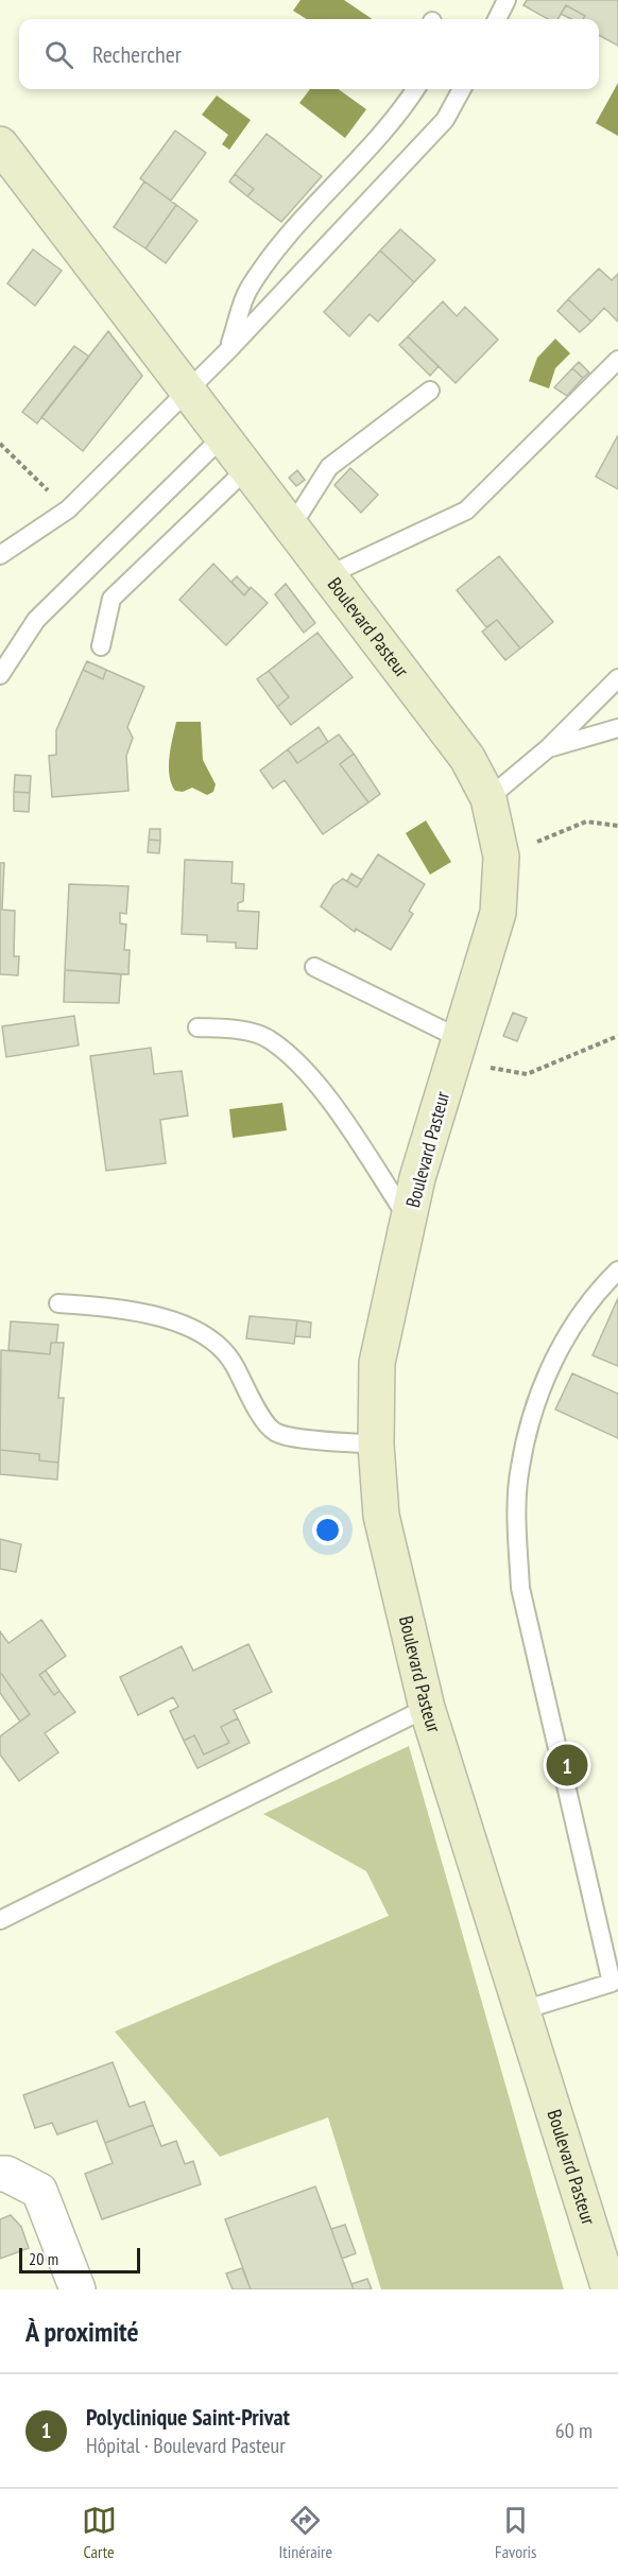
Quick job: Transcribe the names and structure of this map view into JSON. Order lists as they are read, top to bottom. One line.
{"streets":{"street":["Boulevard Pasteur"]},"scale_bar":"20 m","page":{"search":"Rechercher","pins":"1","scale":"20 m","heading":"À proximité","list":[{"mark":"1","name":"Polyclinique Saint-Privat","note":"Hôpital · Boulevard Pasteur","value":"60 m"}],"nav":["Carte","Itinéraire","Favoris"]}}
